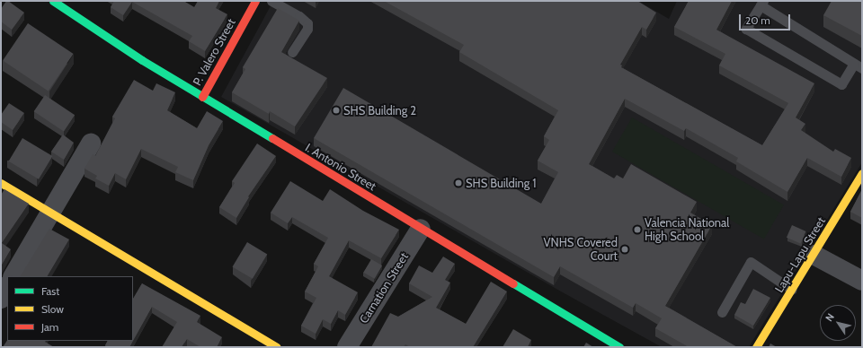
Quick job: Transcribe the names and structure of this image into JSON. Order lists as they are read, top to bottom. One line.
{"streets":{"street":["P. Valero Street","I. Antonio Street","Lapu-Lapu Street","Carnation Street"]},"crossings":[["P. Valero Street","I. Antonio Street"],["I. Antonio Street","Carnation Street"]],"places":["SHS Building 2","SHS Building 1","Valencia National High School","VNHS Covered Court"],"legend":["Fast","Slow","Jam"],"scale_bar":"20 m","north":"top left"}
